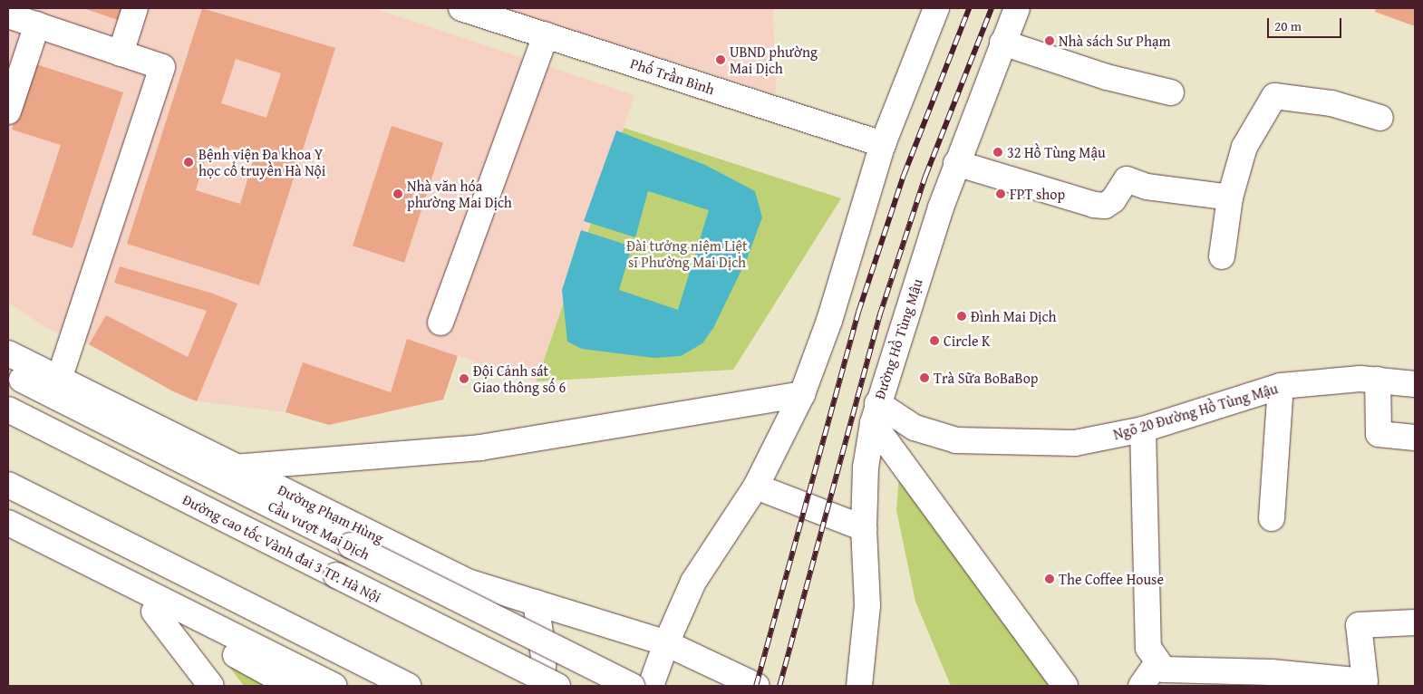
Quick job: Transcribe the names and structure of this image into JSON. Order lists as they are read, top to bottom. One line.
{"streets":{"main road":["Phố Trần Bình","Đường Hồ Tùng Mậu","Ngõ 20 Đường Hồ Tùng Mậu","Đường Phạm Hùng","Cầu vượt Mai Dịch","Đường cao tốc Vành đai 3 TP. Hà Nội"]},"crossings":[["Đường Hồ Tùng Mậu","Ngõ 20 Đường Hồ Tùng Mậu"]],"parks":["Đài tưởng niệm Liệt sĩ Phường Mai Dịch"],"places":["Nhà sách Sư Phạm","UBND phường Mai Dịch","32 Hồ Tùng Mậu","Bệnh viện Đa khoa Y học cổ truyền Hà Nội","Nhà văn hóa phường Mai Dịch","FPT shop","Đình Mai Dịch","Circle K","Trà Sữa BoBaBop","Đội Cảnh sát Giao thông số 6","The Coffee House"],"scale_bar":"20 m"}
